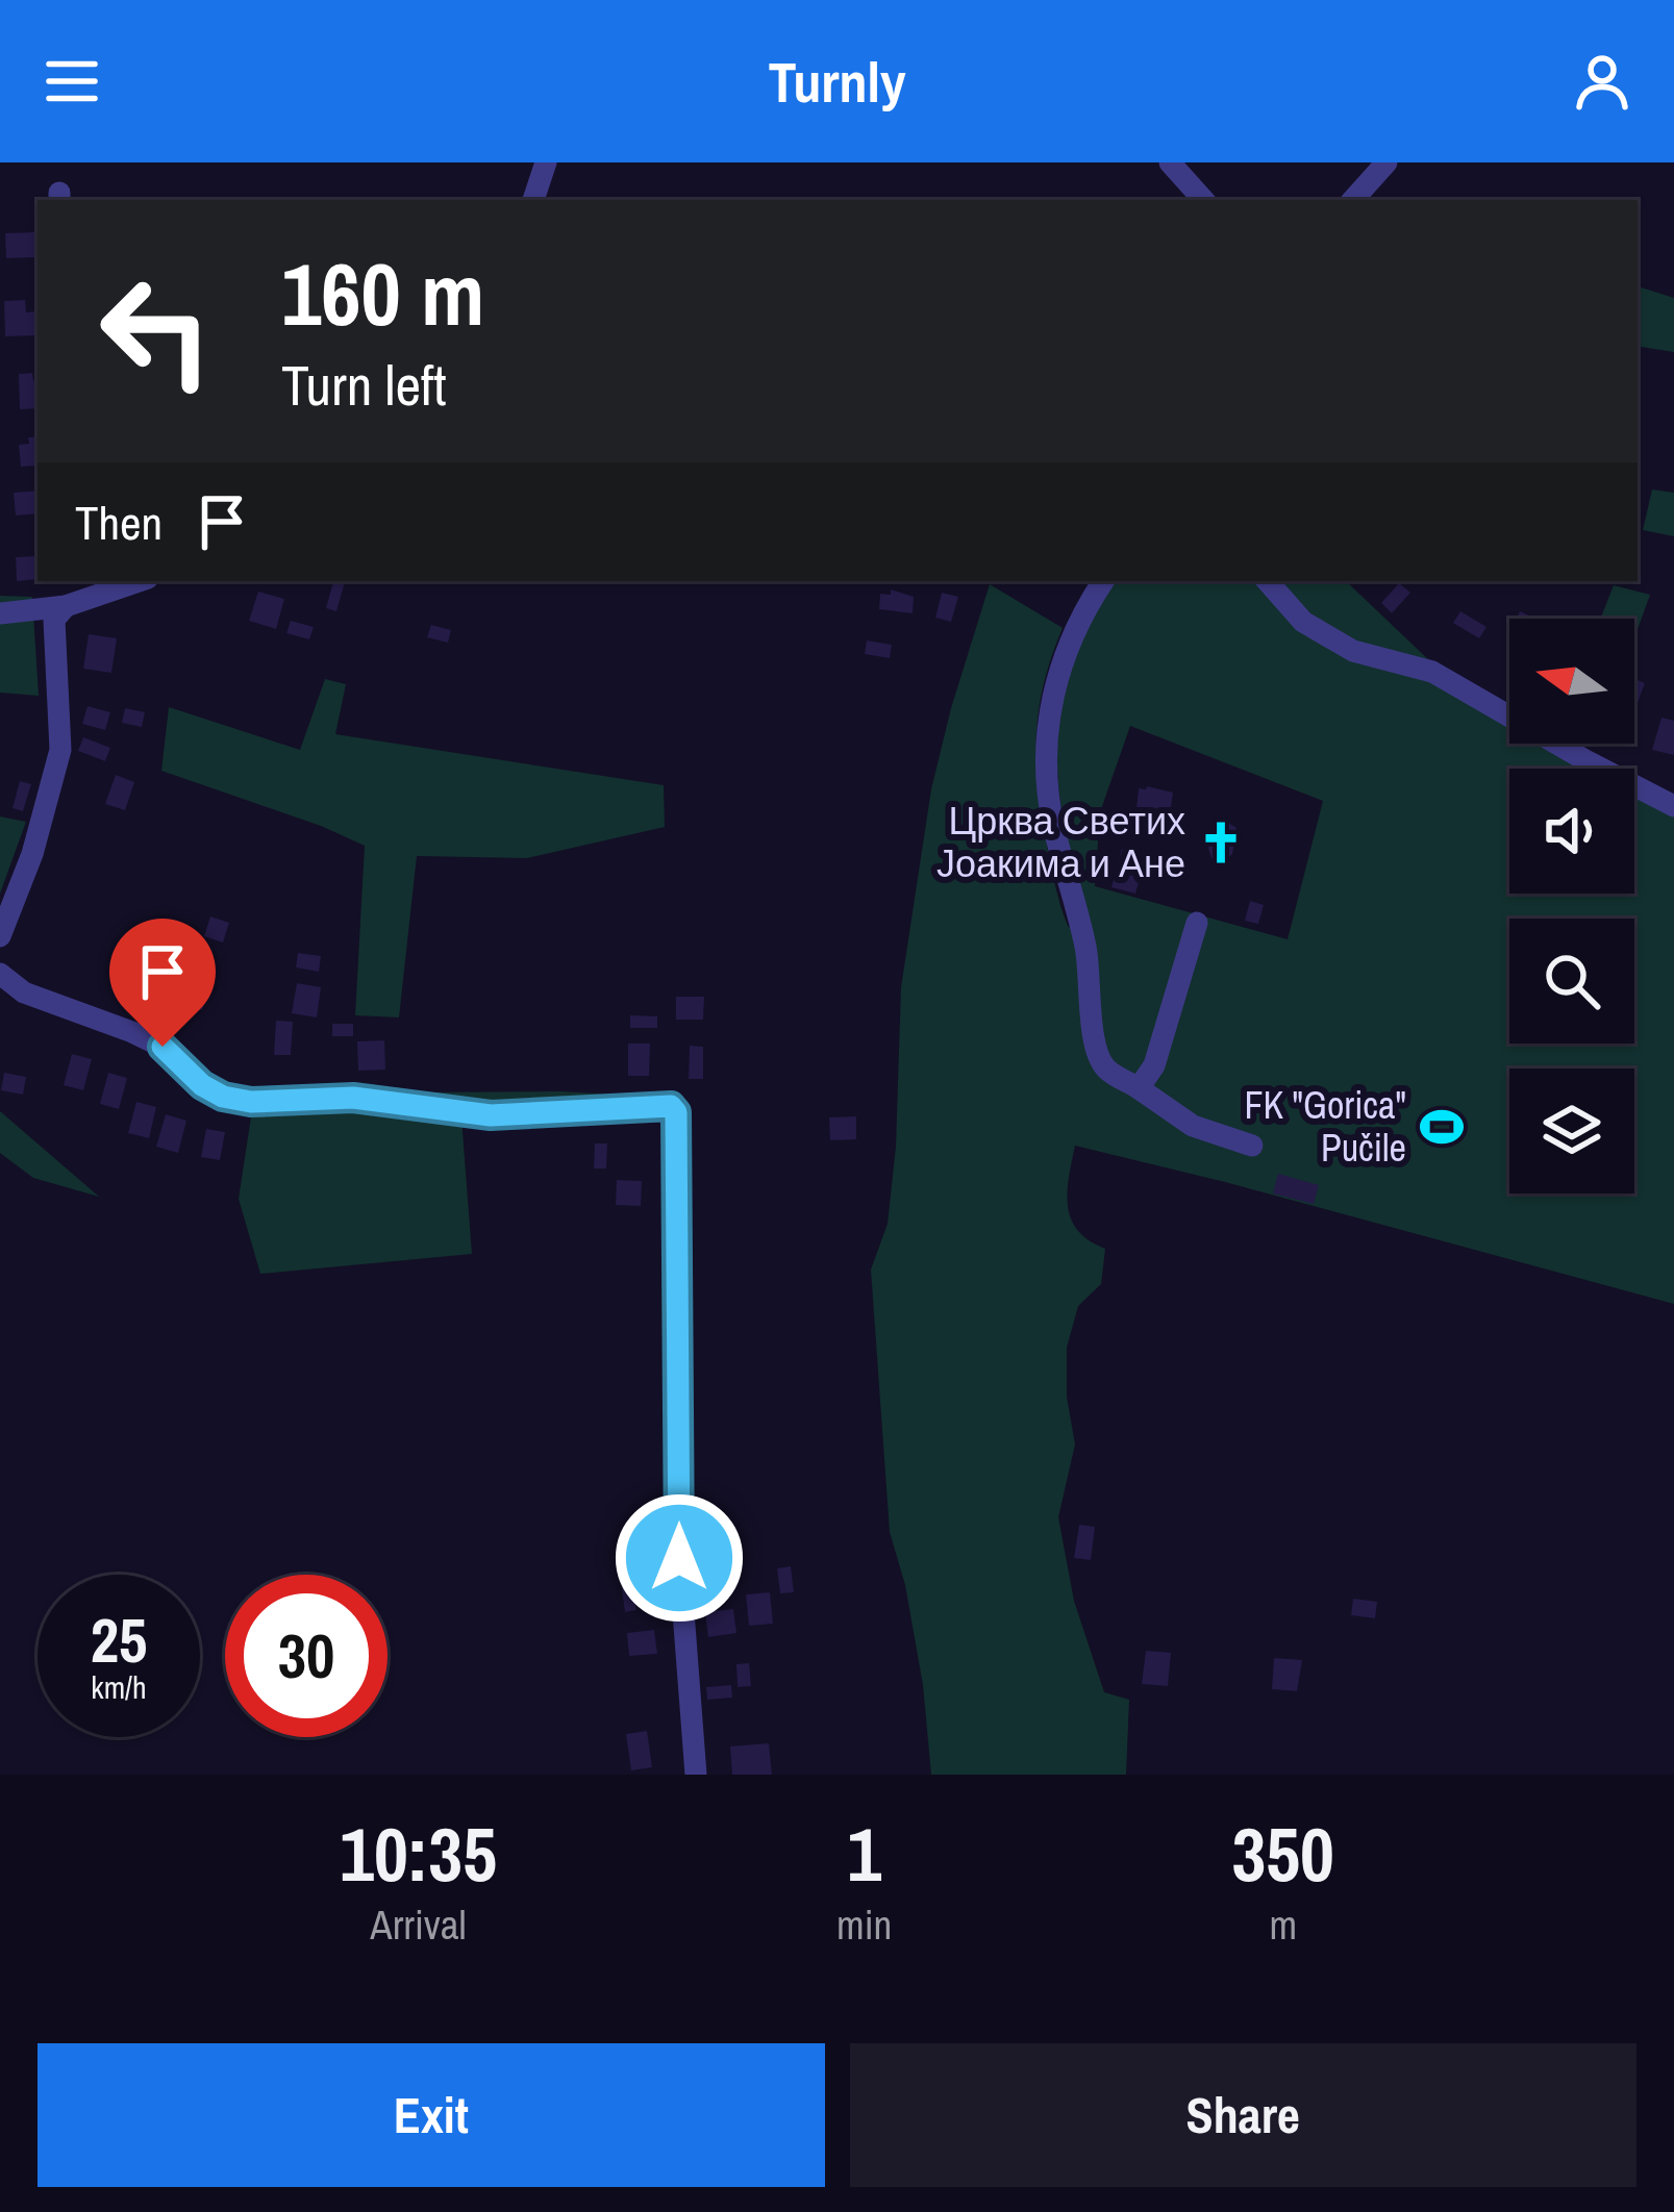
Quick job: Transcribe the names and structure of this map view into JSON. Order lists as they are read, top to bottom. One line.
{"places":{"church":["Црква Светих Јоакима и Ане"],"sports":["FK \"Gorica\" Pučile"]},"north":"left","page":{"header":"Turnly","turn":["160 m","Turn left"],"then":"Then","speed":"25 km/h","limit":"30","eta":["10:35","Arrival","1","min","350","m"],"buttons":["Exit","Share"]}}
